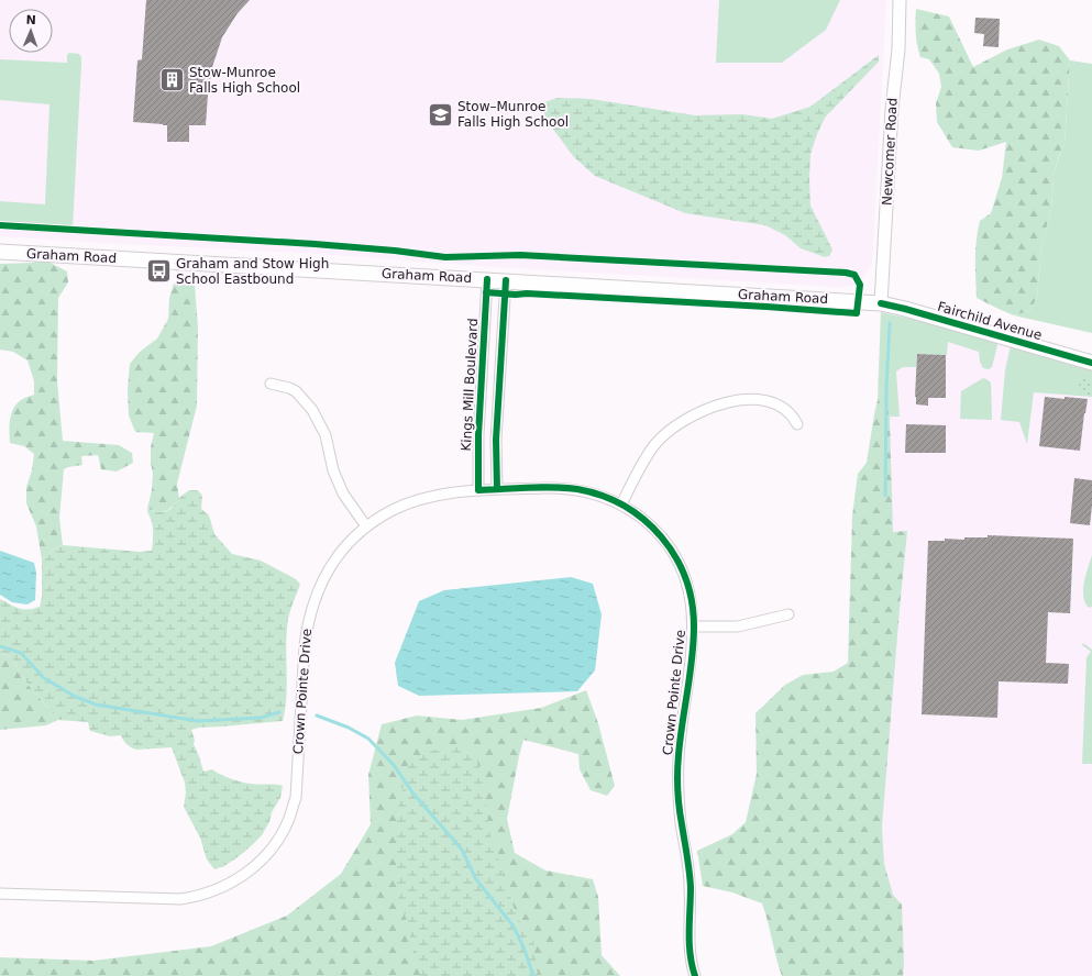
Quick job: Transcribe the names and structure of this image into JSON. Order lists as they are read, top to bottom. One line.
{"streets":{"main road":["Graham Road","Fairchild Avenue"],"street":["Newcomer Road","Kings Mill Boulevard","Crown Pointe Drive"]},"crossings":[["Newcomer Road","Graham Road"],["Newcomer Road","Fairchild Avenue"],["Graham Road","Fairchild Avenue"],["Graham Road","Kings Mill Boulevard"],["Kings Mill Boulevard","Crown Pointe Drive"]],"places":{"building":["Stow-Munroe Falls High School"],"school or university":["Stow–Munroe Falls High School"],"bus stop":["Graham and Stow High School Eastbound"]},"north":"top"}
